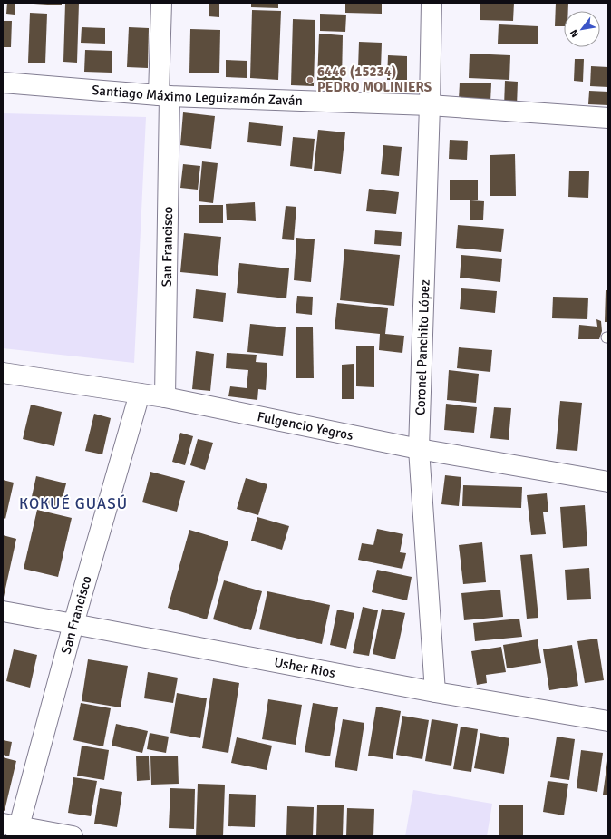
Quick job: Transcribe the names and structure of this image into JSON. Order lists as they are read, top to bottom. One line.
{"streets":{"street":["Santiago Máximo Leguizamón Zaván","San Francisco","Coronel Panchito López","Fulgencio Yegros","Usher Rios"]},"crossings":[["Santiago Máximo Leguizamón Zaván","San Francisco"],["Santiago Máximo Leguizamón Zaván","Coronel Panchito López"],["San Francisco","Fulgencio Yegros"],["San Francisco","Usher Rios"],["Coronel Panchito López","Fulgencio Yegros"],["Coronel Panchito López","Usher Rios"]],"districts":["KOKUÉ GUASÚ"],"places":["6446 (15234) PEDRO MOLINIERS"],"north":"bottom left"}
